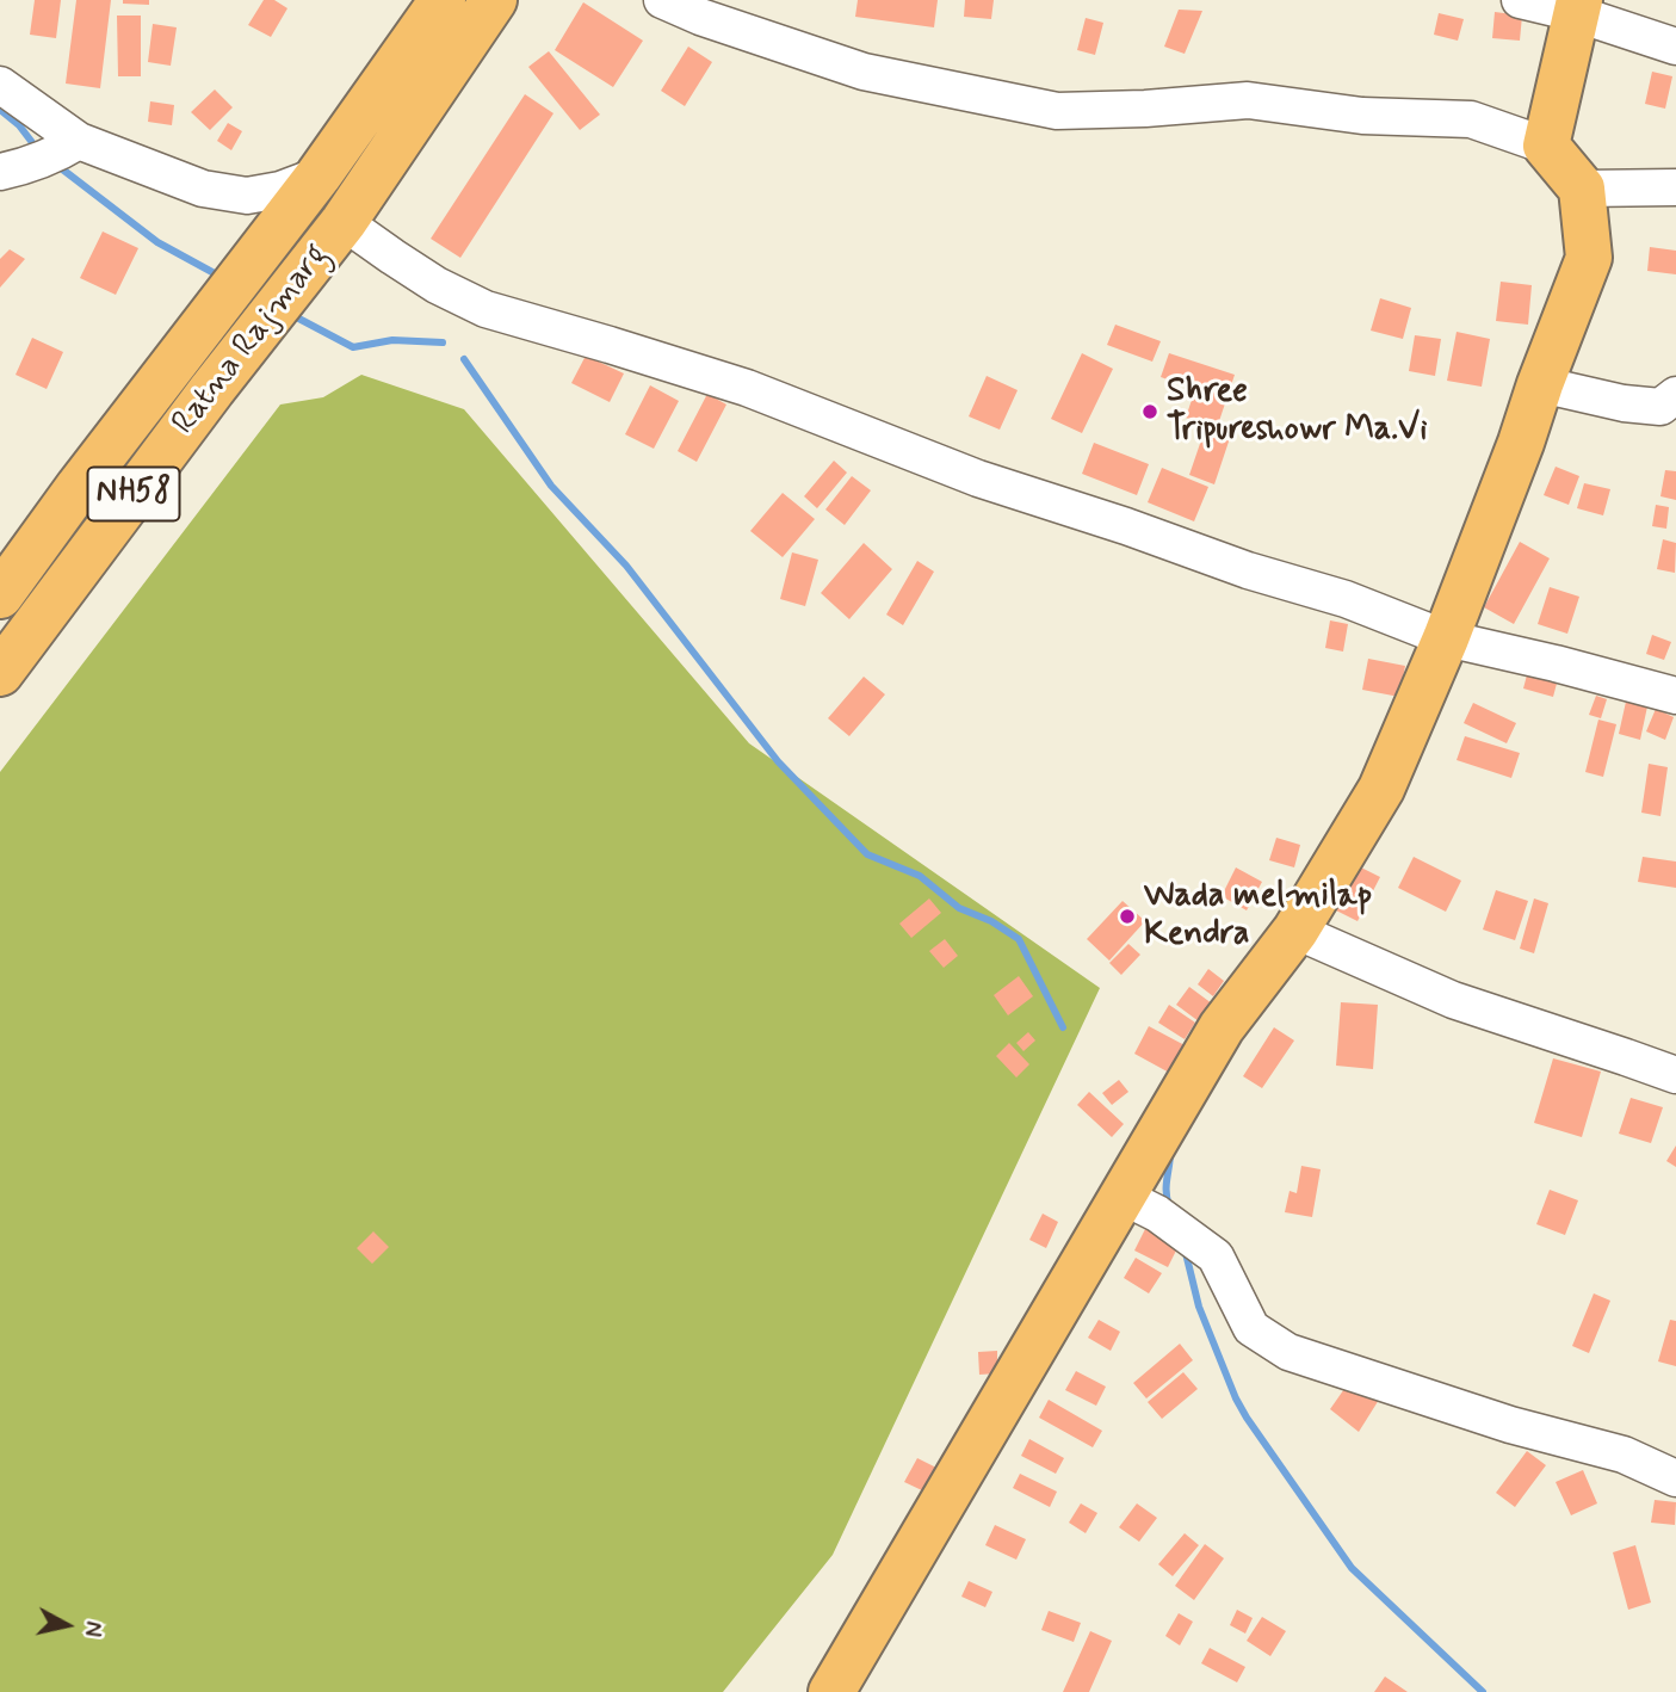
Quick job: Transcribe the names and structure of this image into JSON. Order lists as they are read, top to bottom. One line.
{"streets":{"main road":["Ratna Rajmarg","NH58"]},"places":["Shree Tripureshowr Ma.Vi","Wada melmilap Kendra"],"north":"right"}
